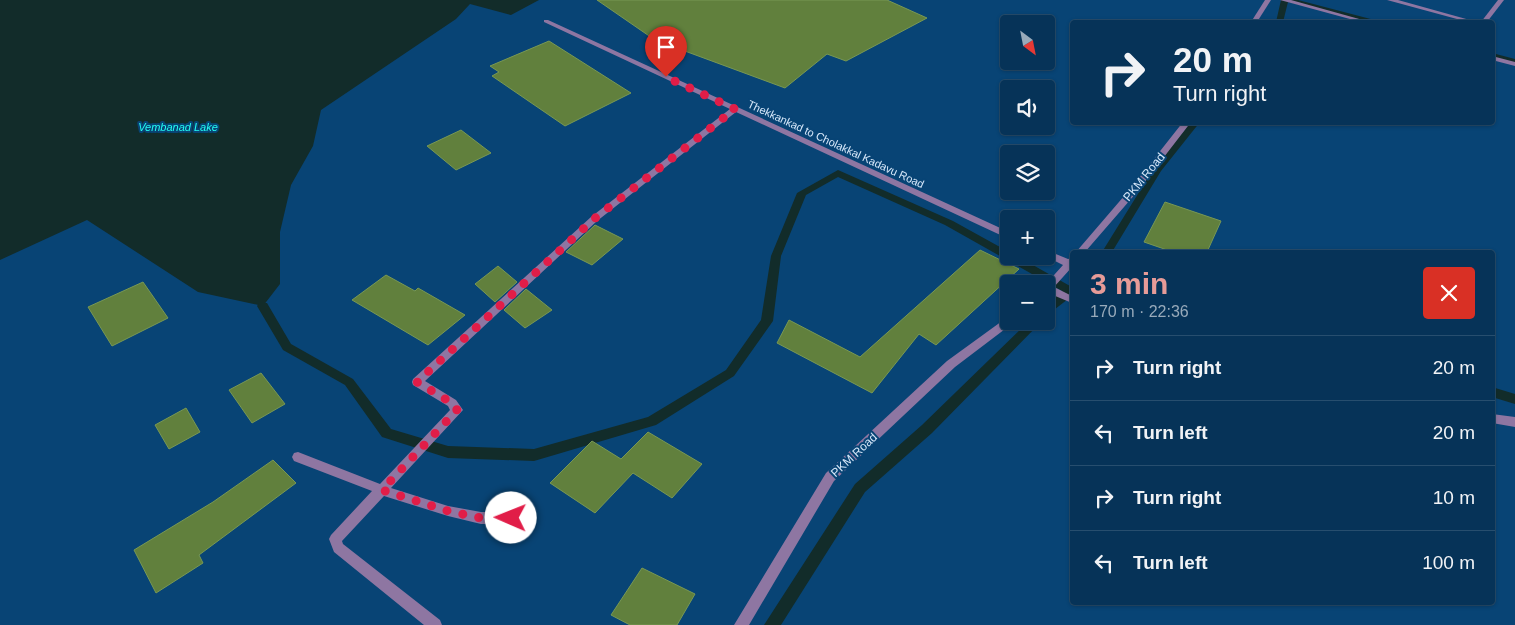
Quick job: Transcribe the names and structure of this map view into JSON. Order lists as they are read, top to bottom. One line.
{"streets":{"street":["Thekkankad to Cholakkal Kadavu Road","PKM Road"]},"water":["Vembanad Lake"],"north":"bottom right","page":{"map_buttons":["+","−"],"turn":["20 m","Turn right"],"heading":["3 min","170 m · 22:36"],"list":[{"name":"Turn right","value":"20 m"},{"name":"Turn left","value":"20 m"},{"name":"Turn right","value":"10 m"},{"name":"Turn left","value":"100 m"}]}}
